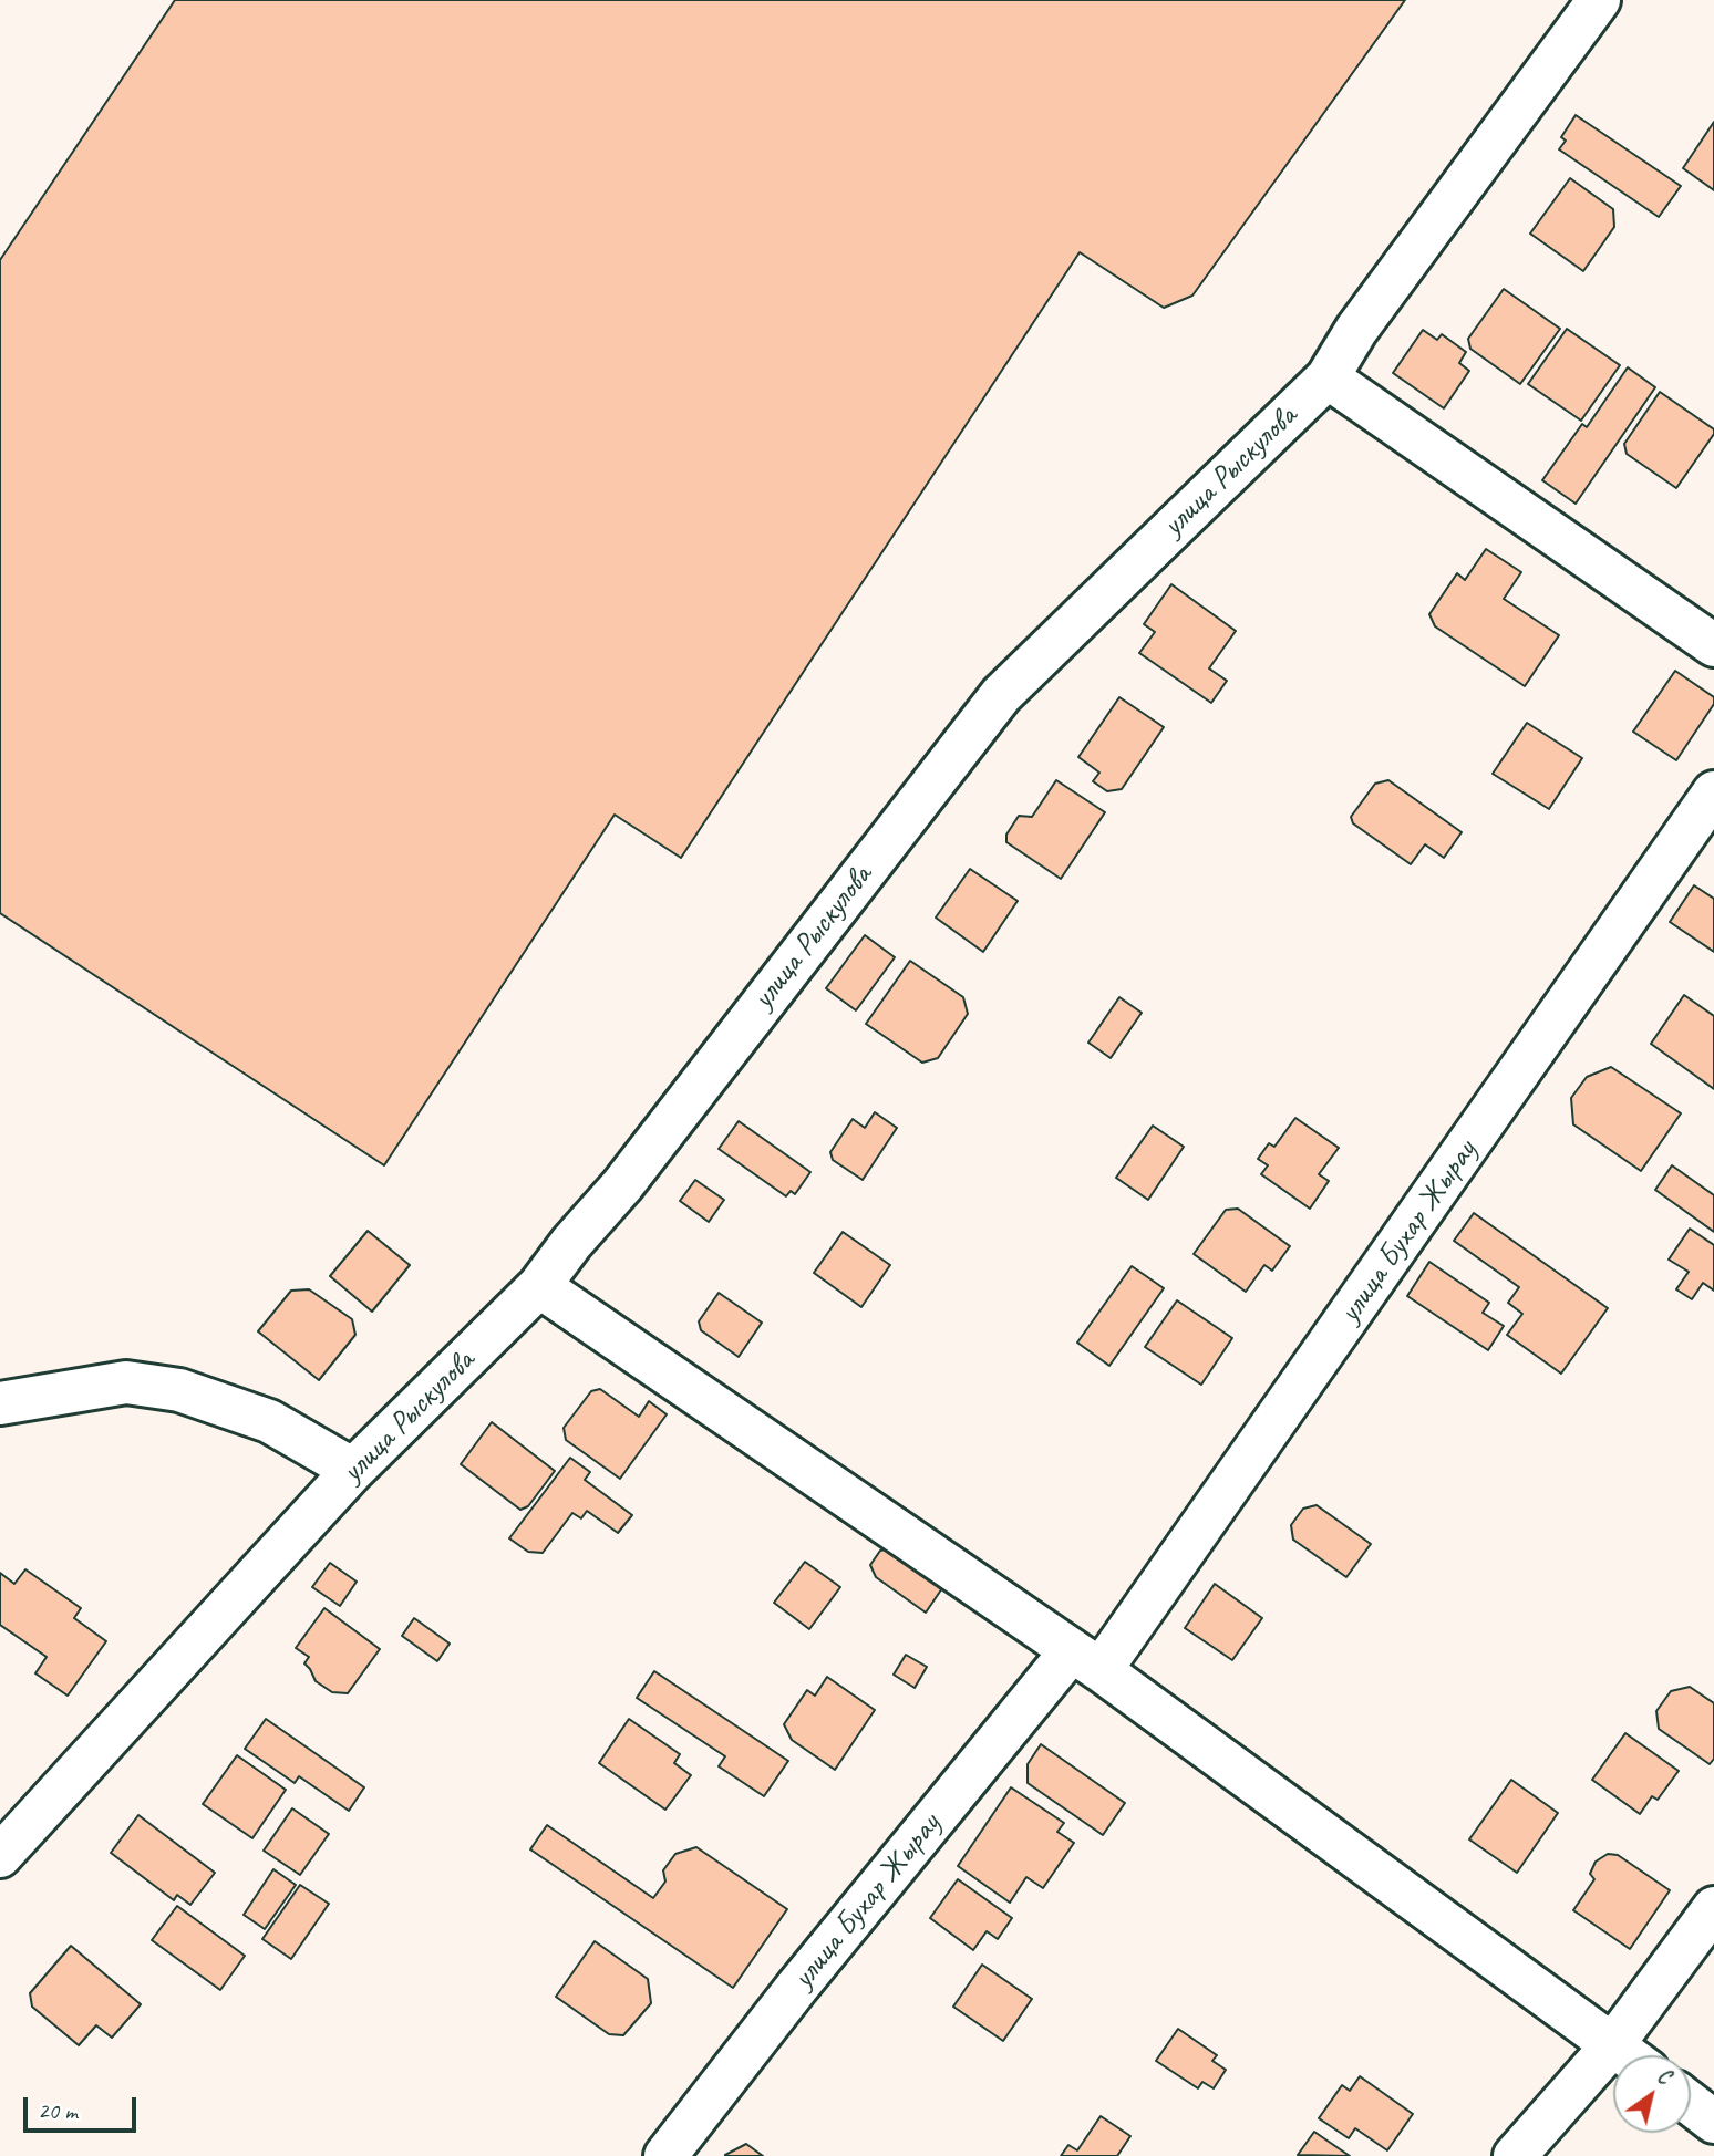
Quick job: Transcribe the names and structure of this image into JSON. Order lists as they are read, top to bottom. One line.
{"streets":{"street":["улица Рыскулова","улица Бухар Жырау"]},"scale_bar":"20 m","north":"top right"}
